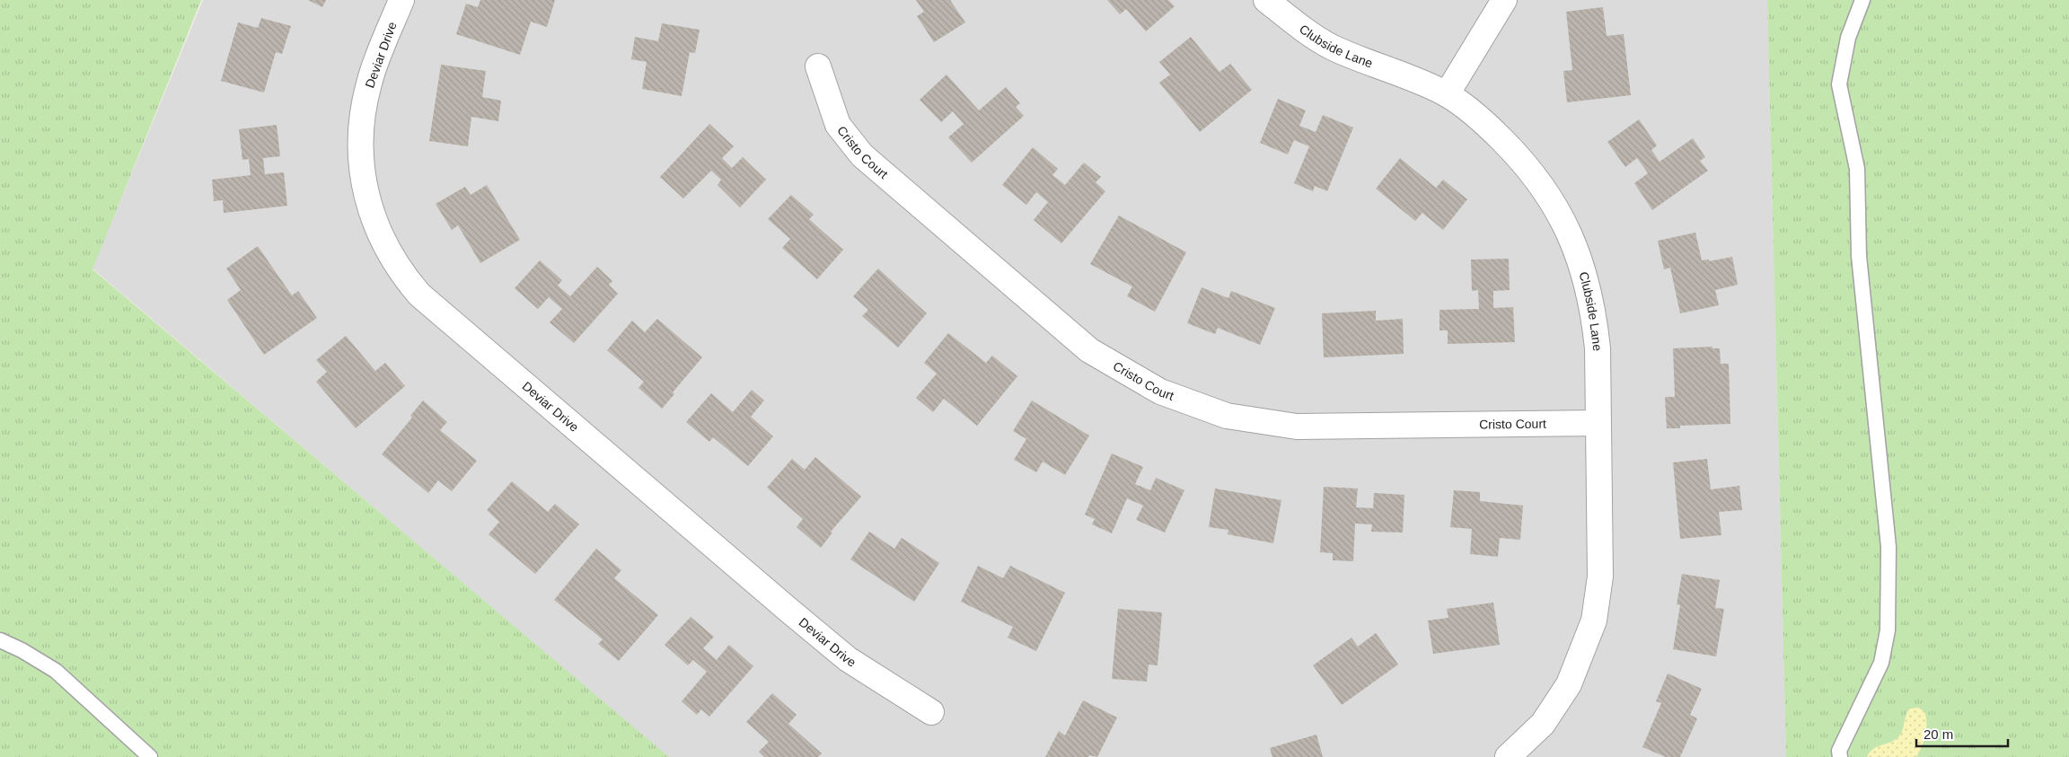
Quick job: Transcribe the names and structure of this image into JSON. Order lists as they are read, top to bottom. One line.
{"streets":{"street":["Clubside Lane","Deviar Drive","Cristo Court"]},"crossings":[["Clubside Lane","Cristo Court"]],"scale_bar":"20 m"}
